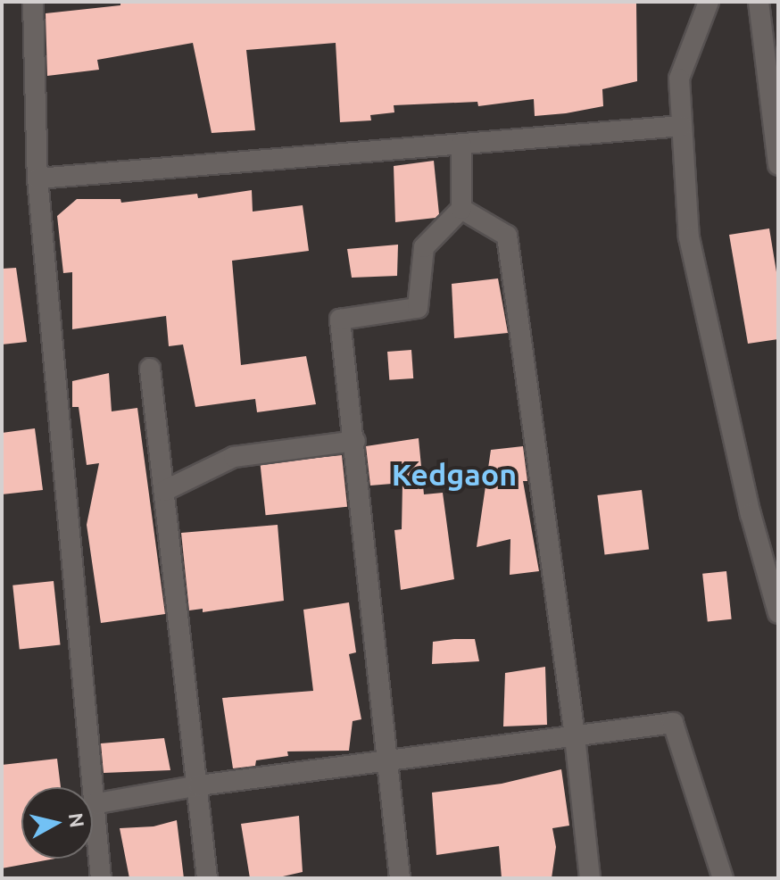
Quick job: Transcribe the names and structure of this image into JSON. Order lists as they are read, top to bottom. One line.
{"districts":["Kedgaon"],"north":"right"}
